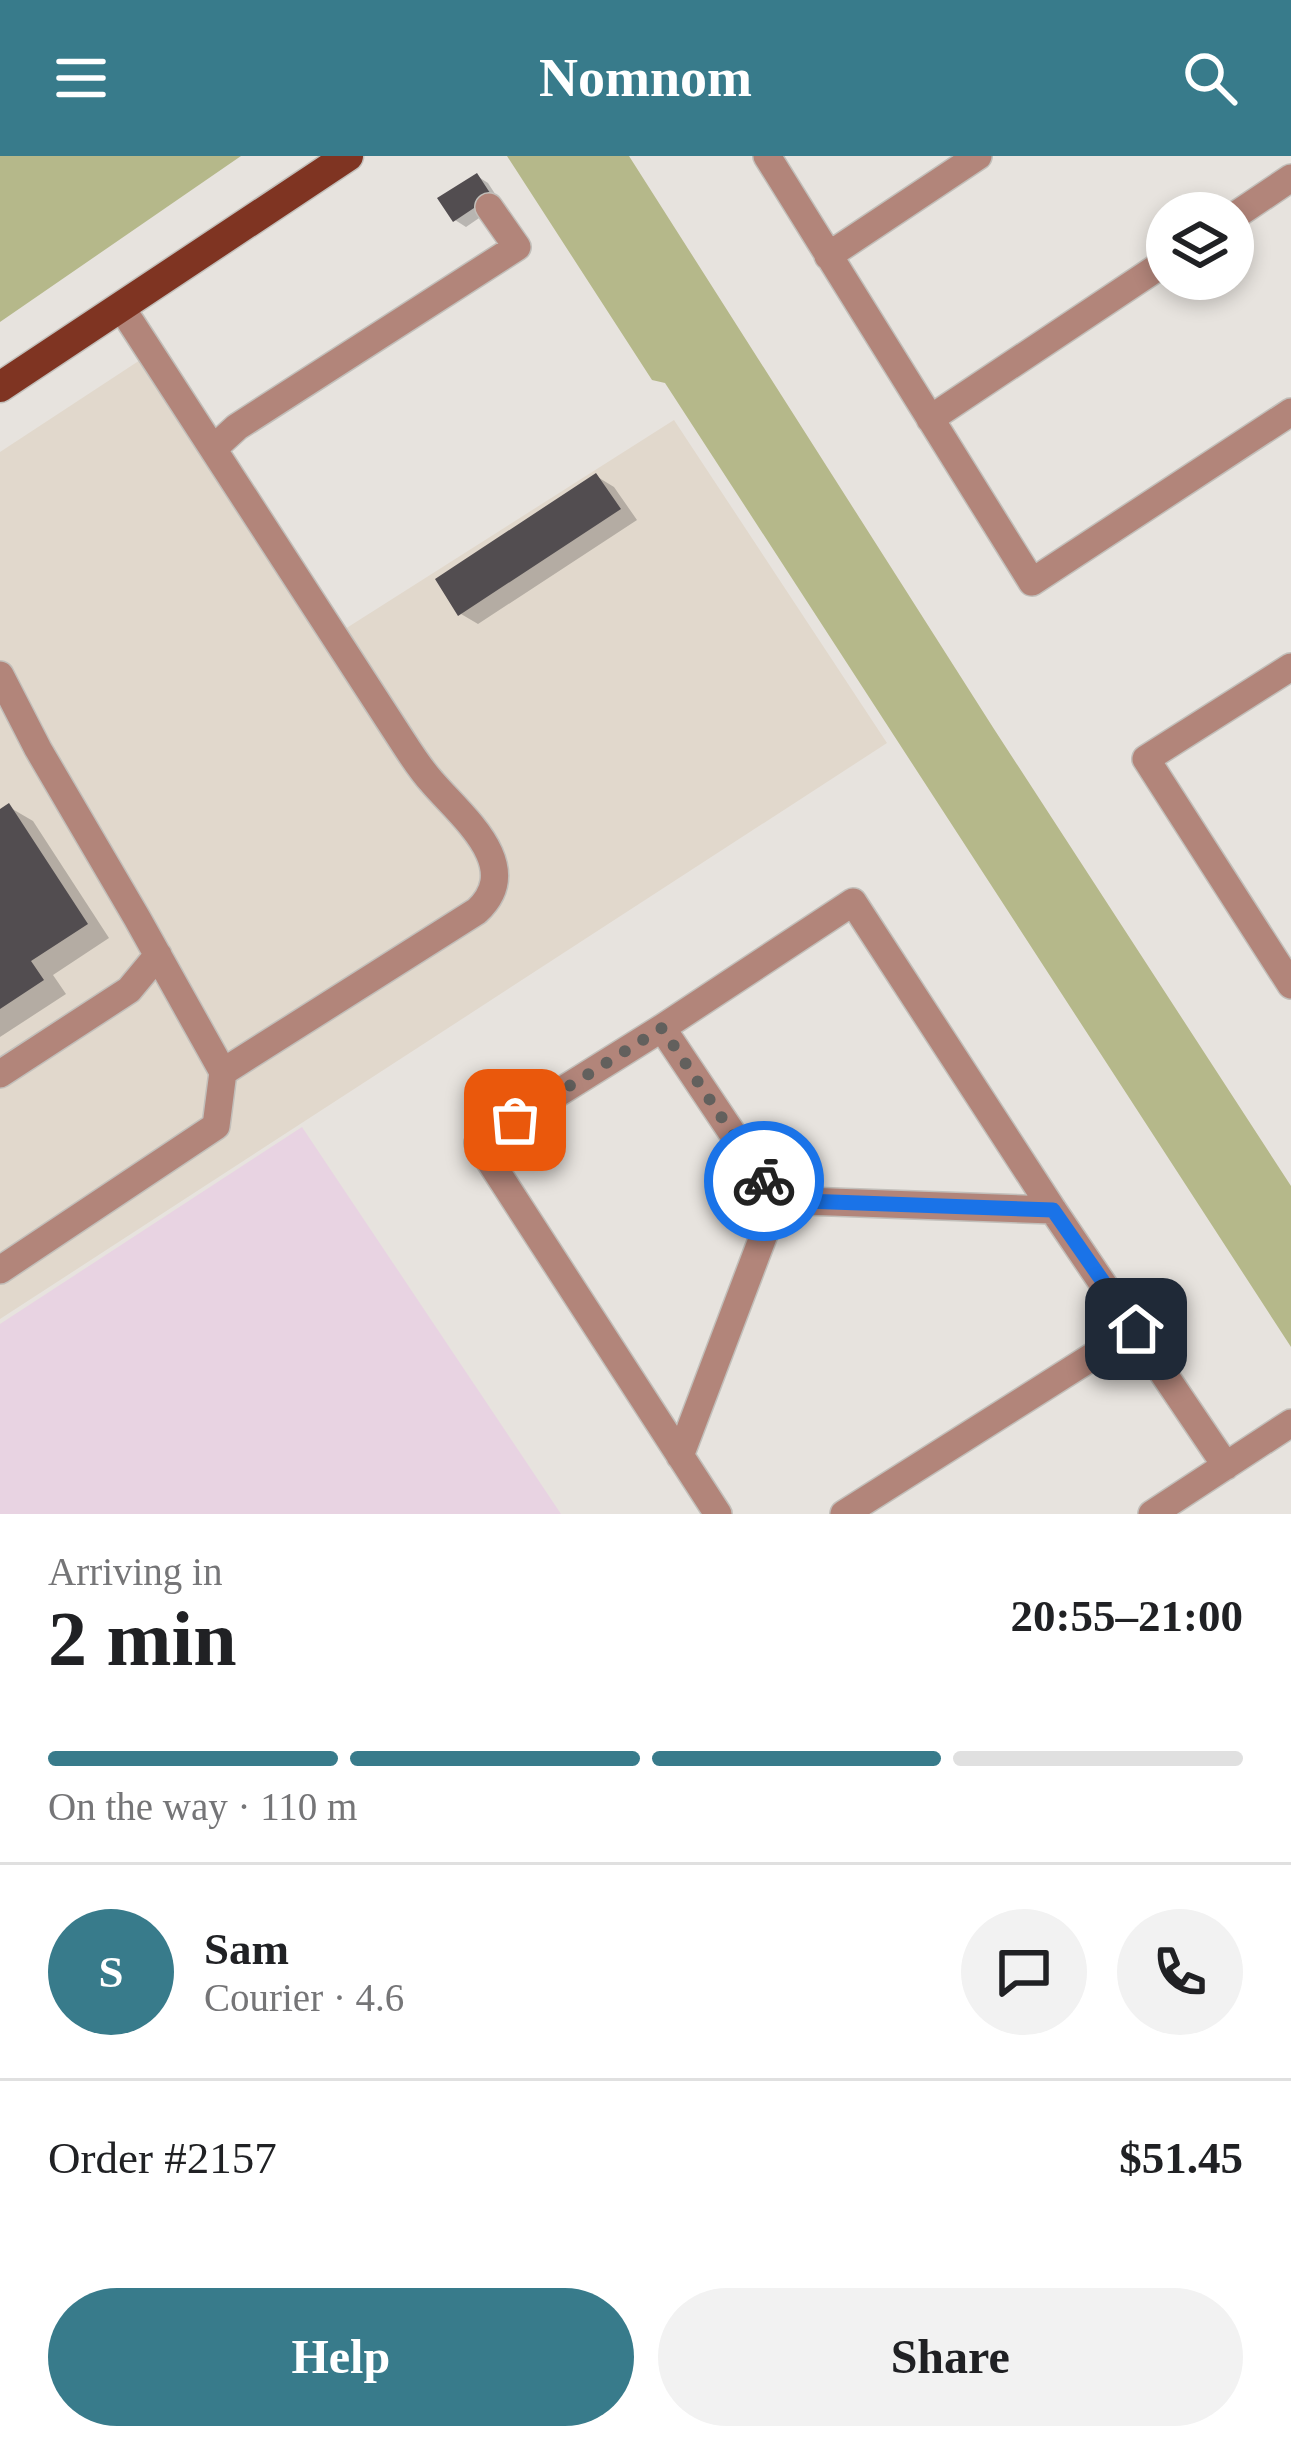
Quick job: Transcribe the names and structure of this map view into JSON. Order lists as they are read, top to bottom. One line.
{"page":{"header":"Nomnom","heading":["2 min","Arriving in","20:55–21:00"],"panel":["Sam","Courier · 4.6","Order #2157","$51.45"],"bar":"On the way · 110 m","round":"S","buttons":["Help","Share"]}}
